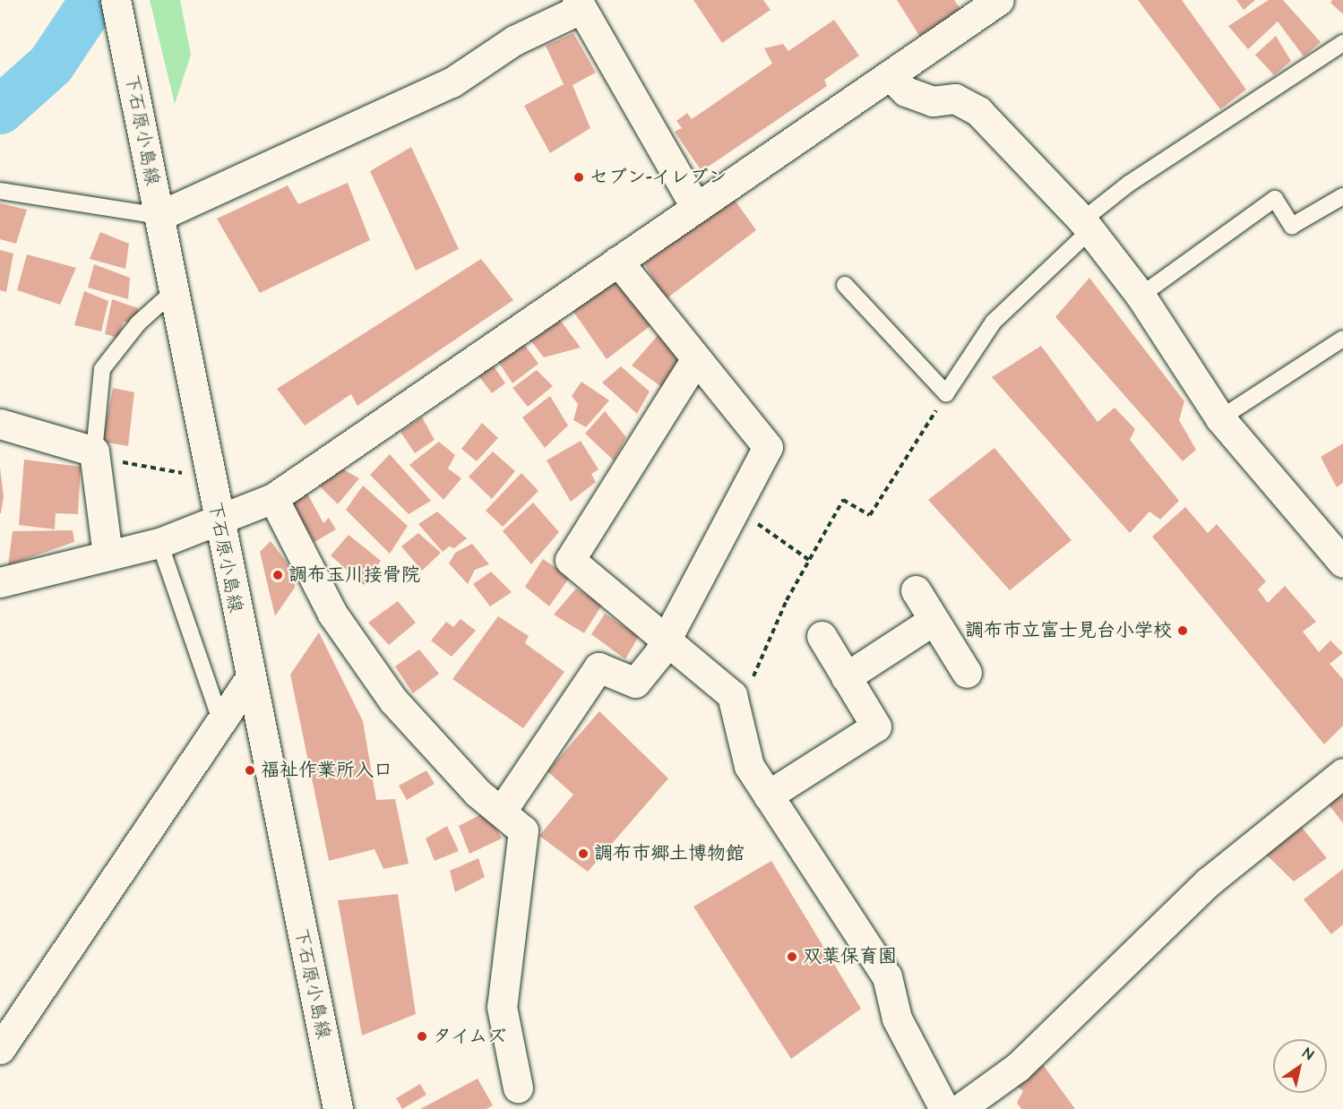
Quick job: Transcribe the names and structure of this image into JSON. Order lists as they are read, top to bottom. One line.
{"streets":{"street":["下石原小島線"]},"places":["セブン-イレブン","調布玉川接骨院","調布市立富士見台小学校","福祉作業所入口","調布市郷土博物館","双葉保育園","タイムズ"],"north":"top right"}
